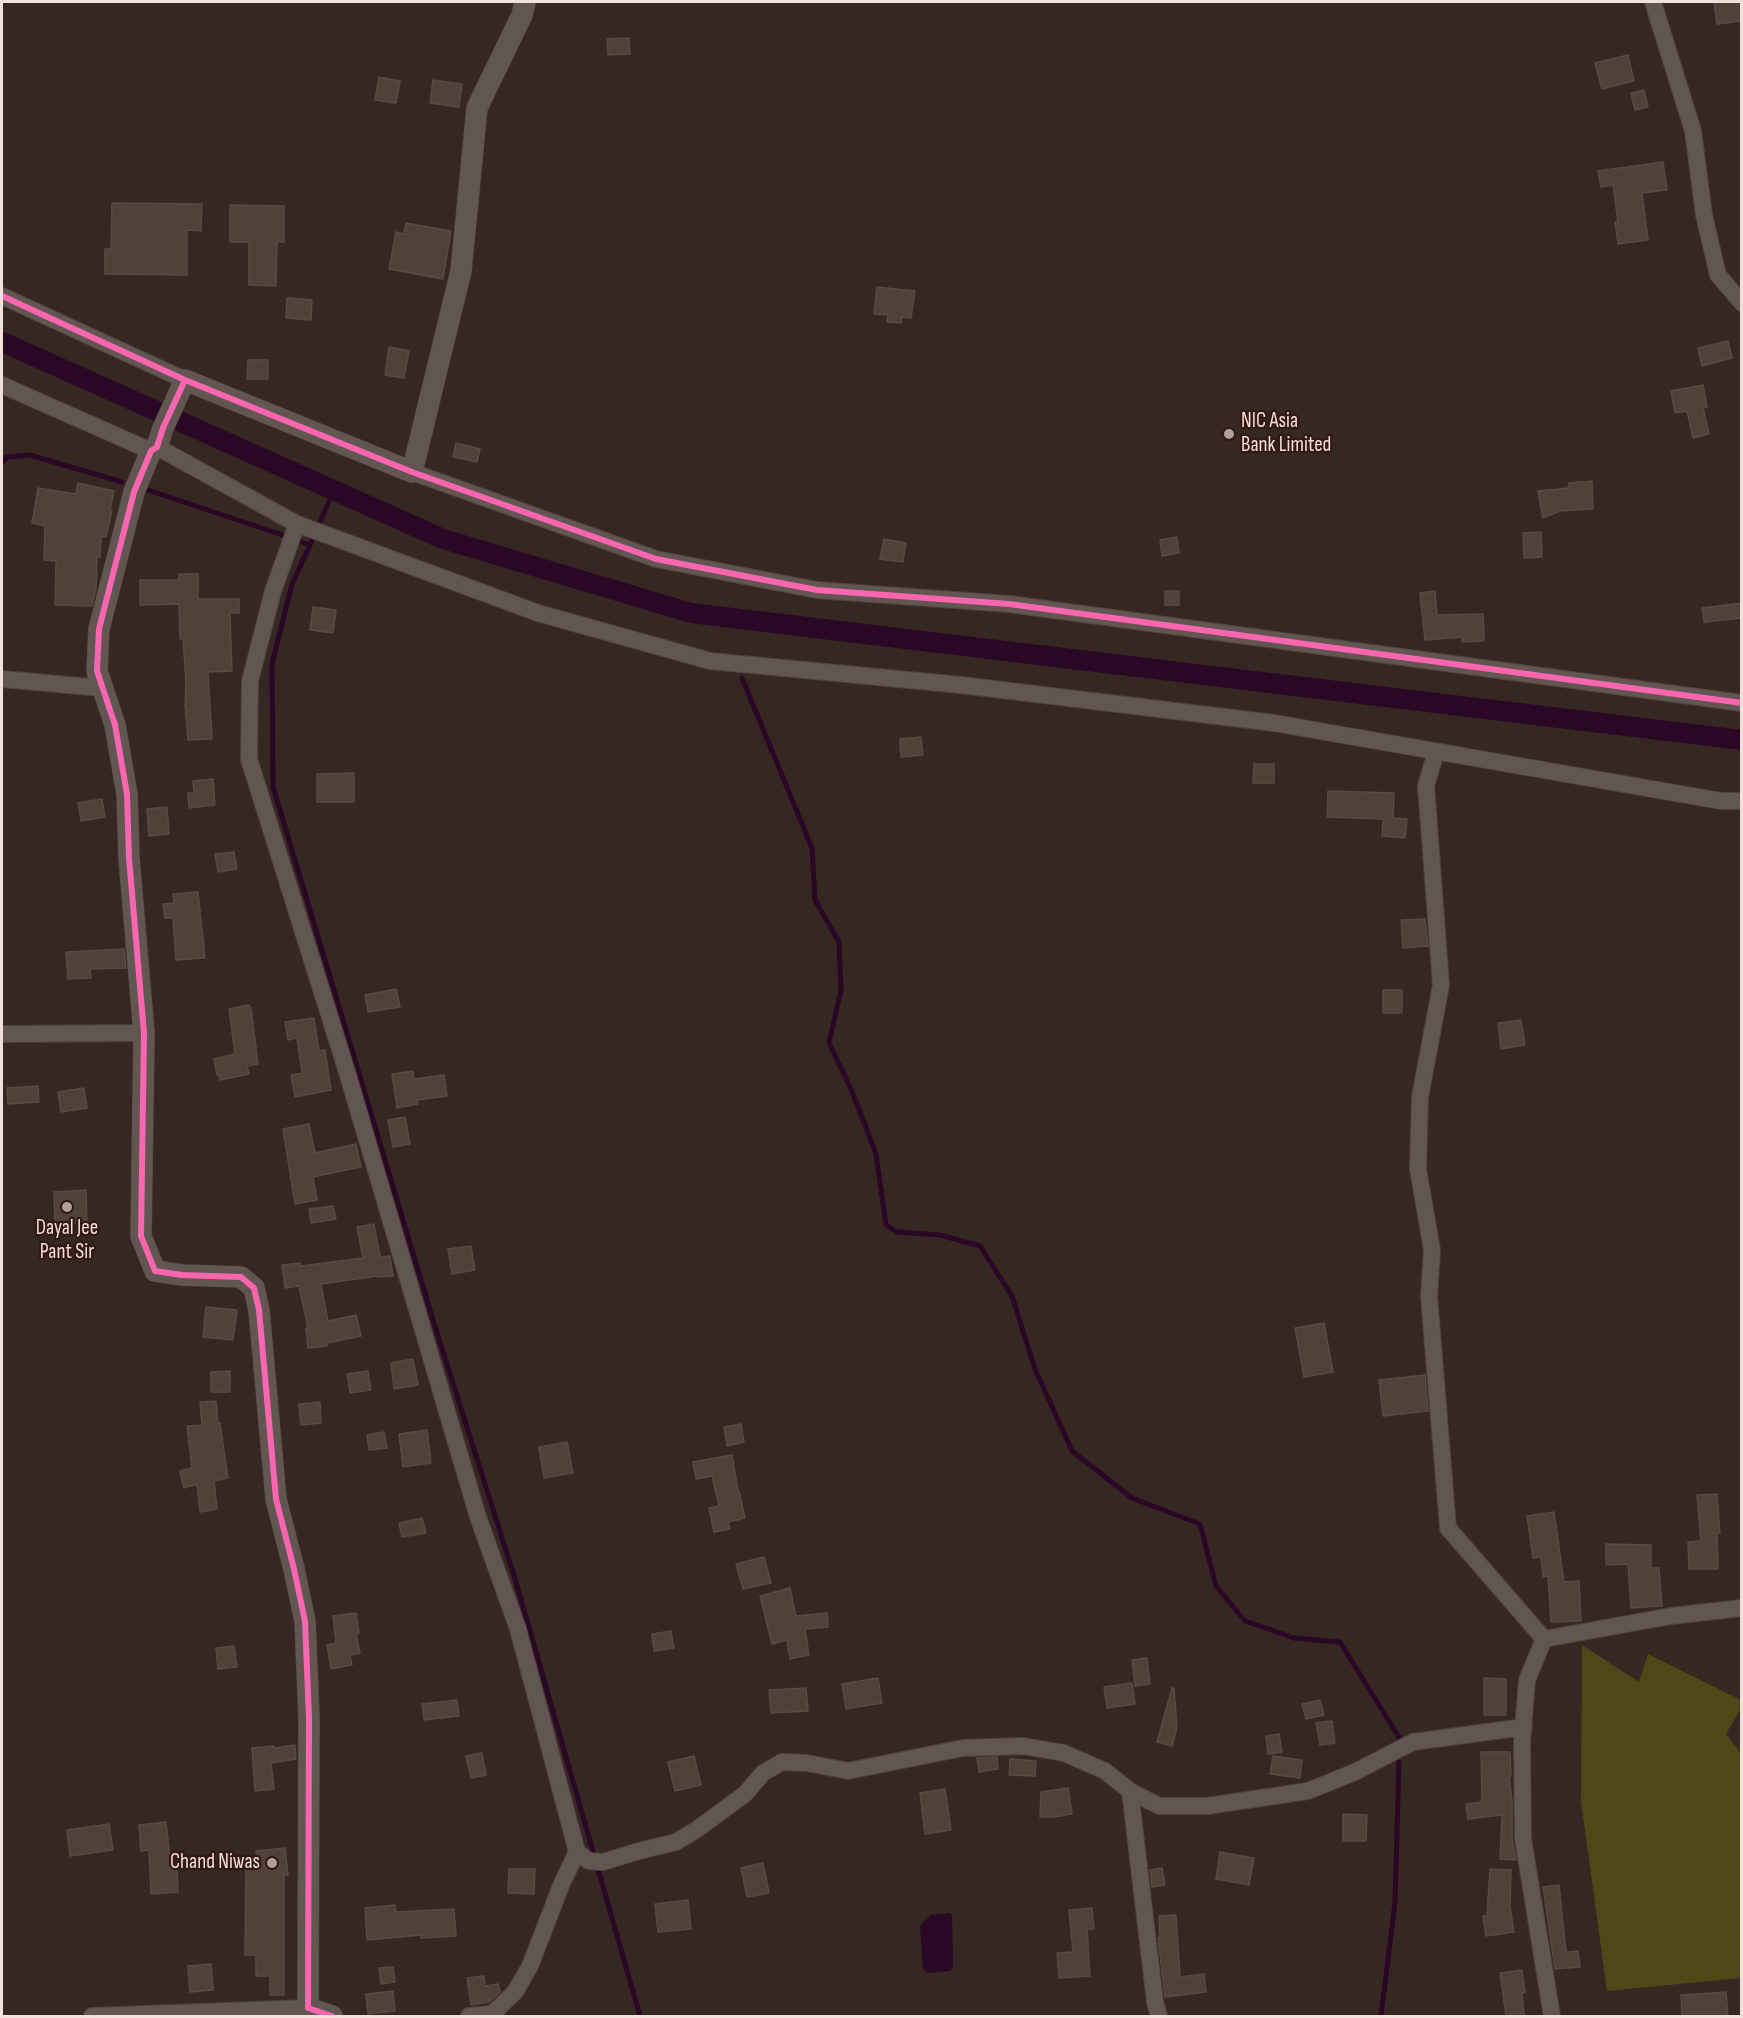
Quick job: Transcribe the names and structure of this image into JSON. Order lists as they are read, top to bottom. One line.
{"places":["NIC Asia Bank Limited","Dayal Jee Pant Sir","Chand Niwas"]}
